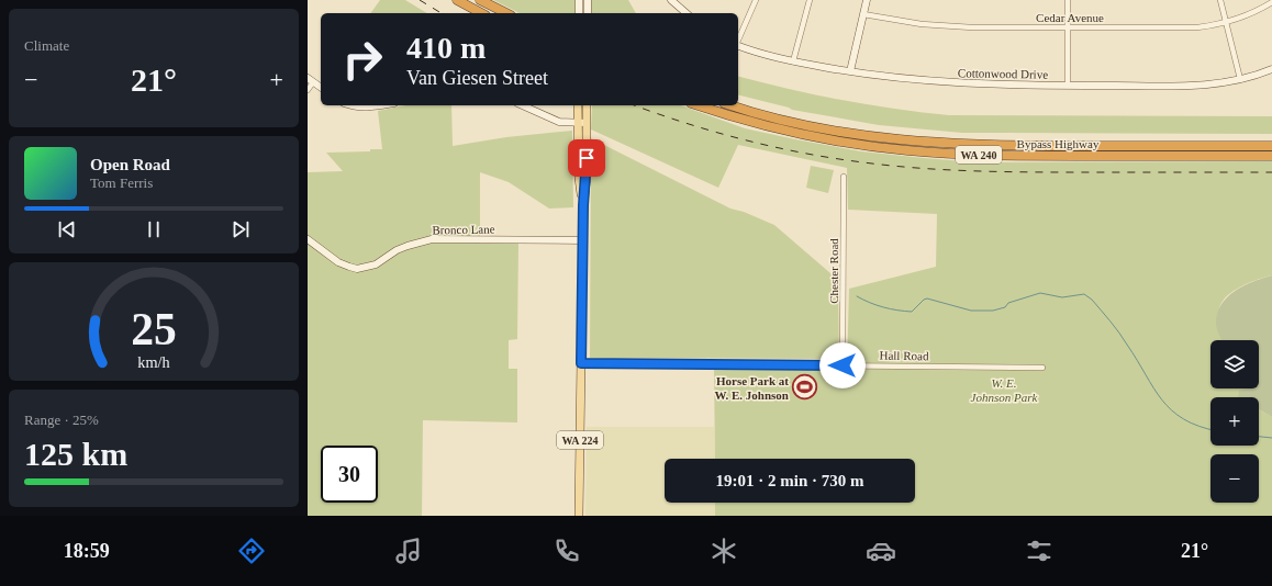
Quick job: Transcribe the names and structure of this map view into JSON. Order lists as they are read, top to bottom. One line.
{"streets":{"highway":["Bypass Highway","WA 240"],"main road":["WA 224"],"street":["Cedar Avenue","Cottonwood Drive","Bronco Lane","Chester Road","Hall Road"]},"crossings":[["Bronco Lane","WA 224"],["Chester Road","Hall Road"],["Hall Road","WA 224"]],"parks":["W. E. Johnson Park"],"places":{"sports":["Horse Park at W. E. Johnson"]},"page":{"tile":["Climate",["Range · 25%","125 km"]],"turn":["410 m","Van Giesen Street"],"heat":["−","21°","+"],"song":["Open Road","Tom Ferris"],"map_buttons":["+","−"],"limit":"30","trip":"19:01 · 2 min · 730 m","tabs":["18:59","21°"],"gauge":["25","km/h"]}}
